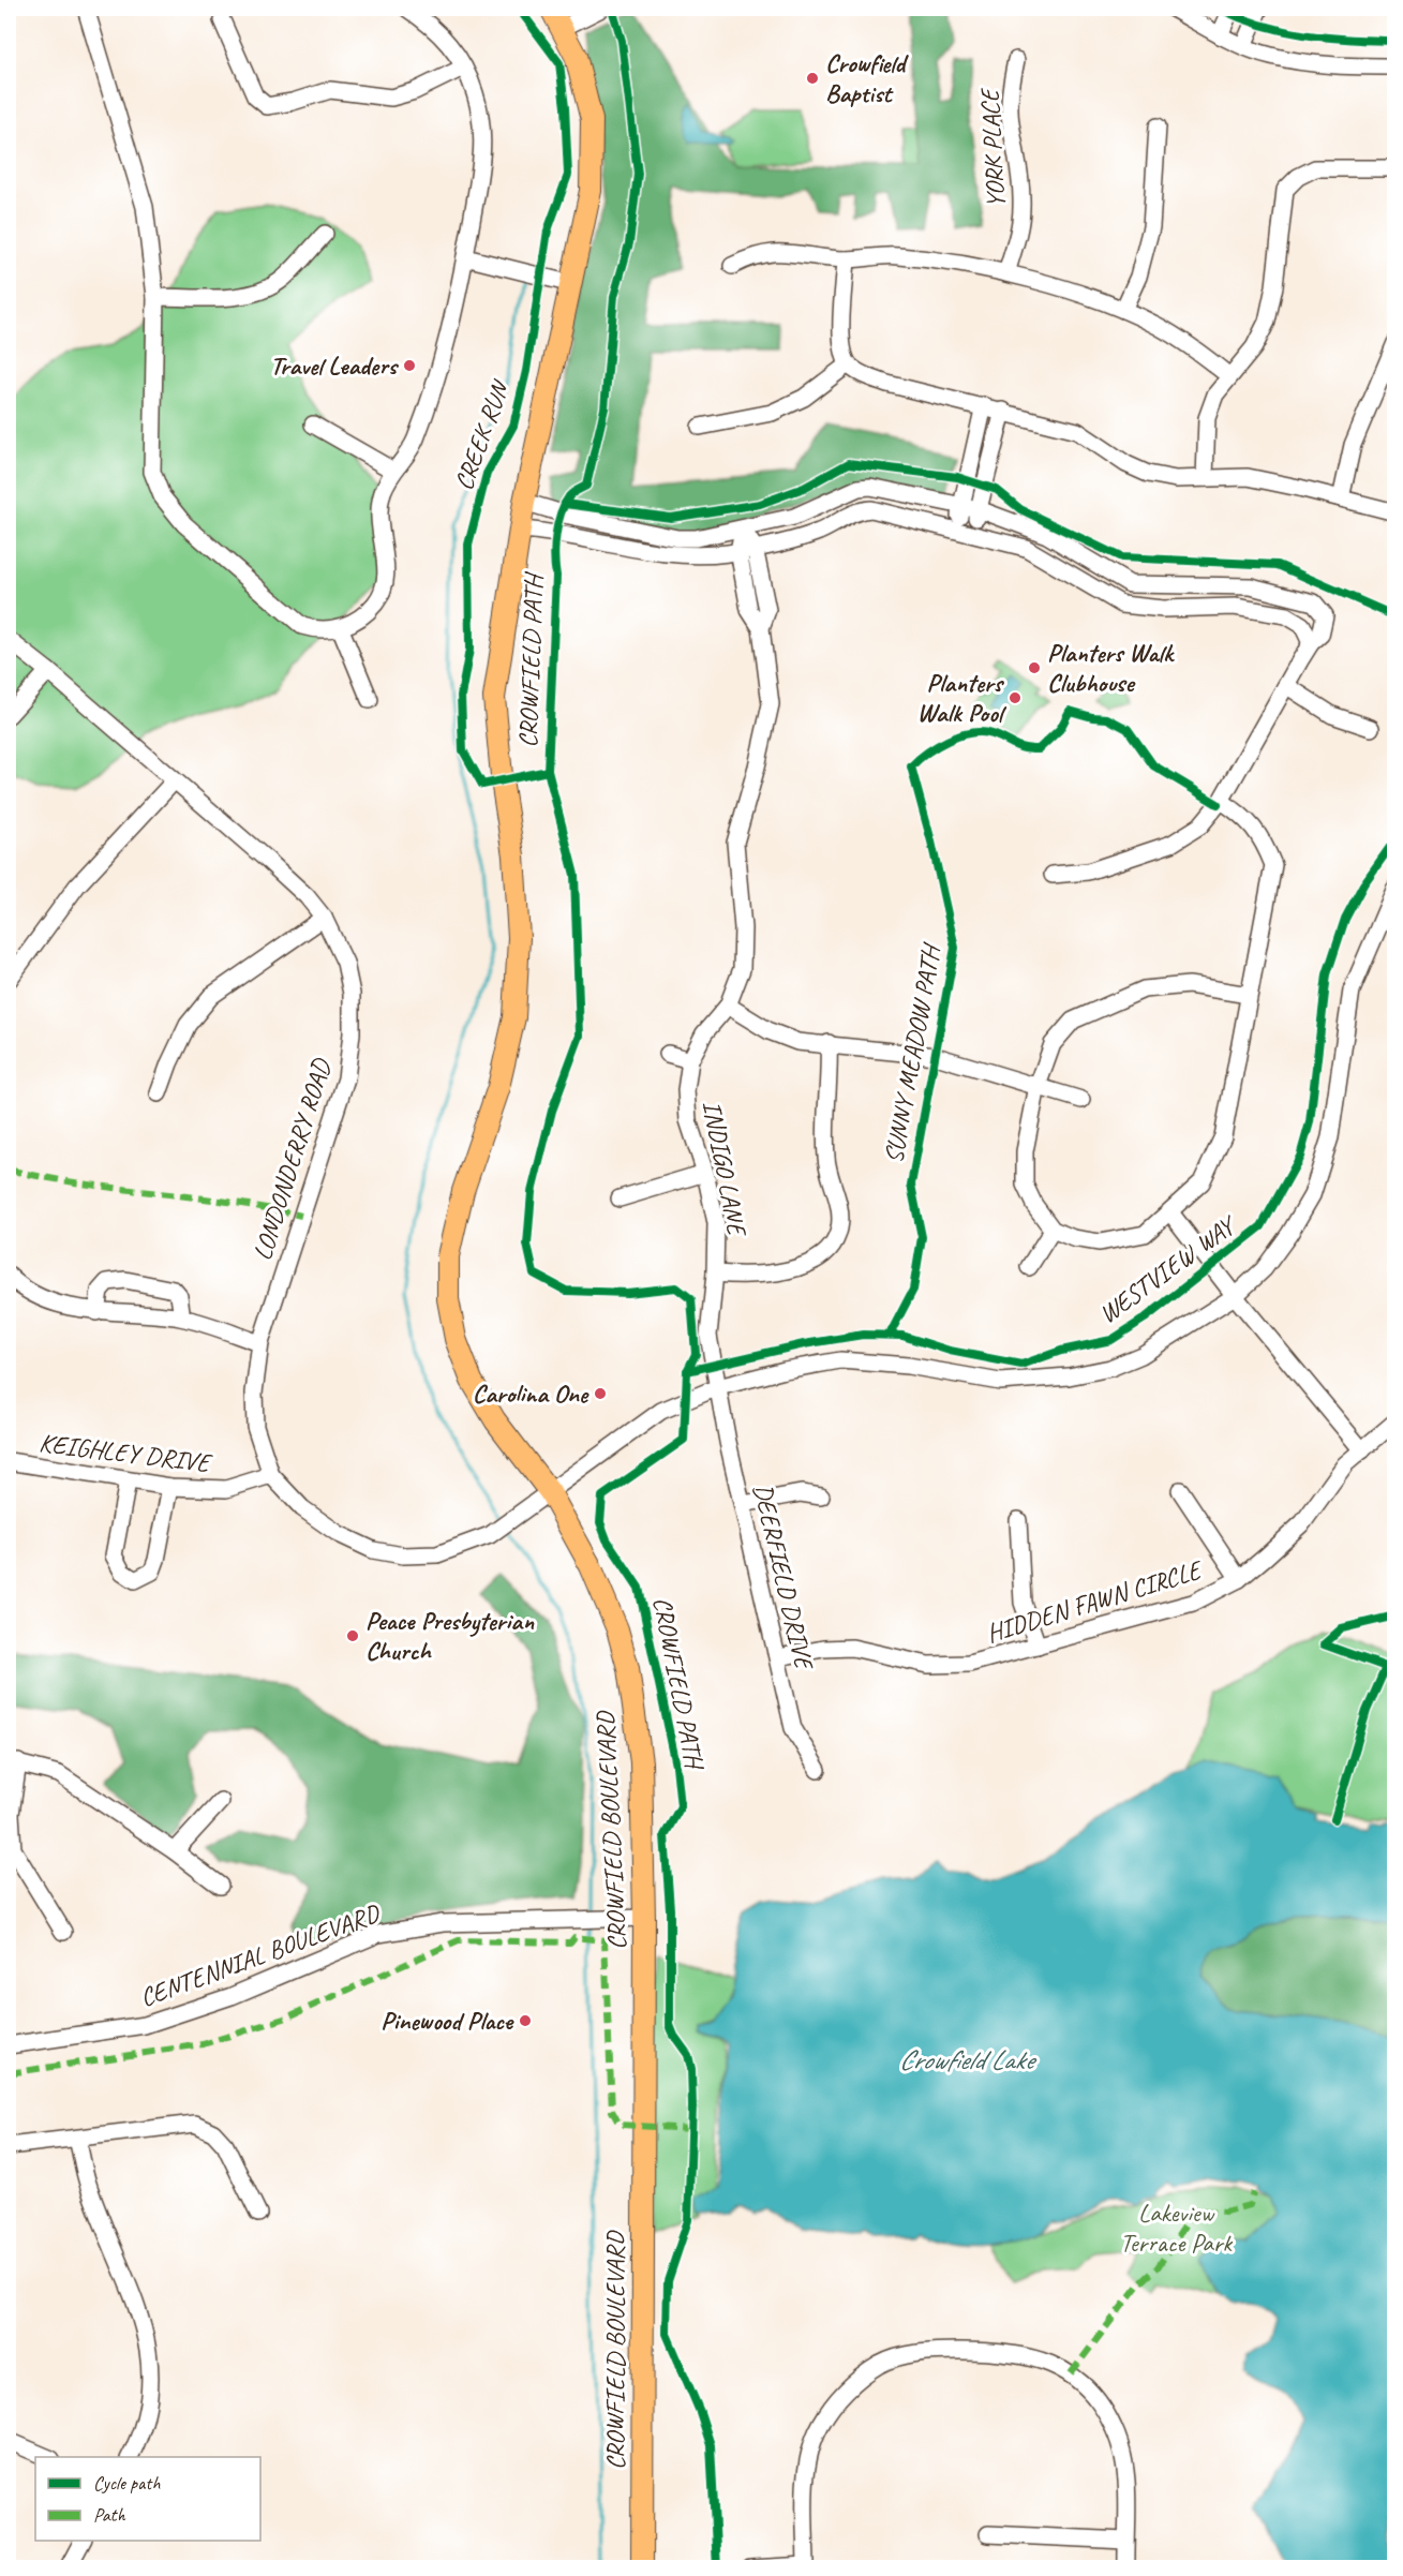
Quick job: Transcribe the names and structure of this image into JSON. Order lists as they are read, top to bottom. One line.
{"streets":{"main road":["CROWFIELD BOULEVARD"],"street":["YORK PLACE","LONDONDERRY ROAD","INDIGO LANE","KEIGHLEY DRIVE","DEERFIELD DRIVE","HIDDEN FAWN CIRCLE","CENTENNIAL BOULEVARD"],"cycle path":["CREEK RUN","CROWFIELD PATH","SUNNY MEADOW PATH","WESTVIEW WAY"]},"crossings":[["LONDONDERRY ROAD","INDIGO LANE"],["LONDONDERRY ROAD","KEIGHLEY DRIVE"],["LONDONDERRY ROAD","DEERFIELD DRIVE"],["LONDONDERRY ROAD","CROWFIELD BOULEVARD"],["INDIGO LANE","DEERFIELD DRIVE"],["DEERFIELD DRIVE","HIDDEN FAWN CIRCLE"],["CROWFIELD BOULEVARD","CENTENNIAL BOULEVARD"]],"water":["Crowfield Lake"],"parks":["Lakeview Terrace Park"],"places":["Crowfield Baptist","Travel Leaders","Planters Walk Clubhouse","Planters Walk Pool","Carolina One","Peace Presbyterian Church","Pinewood Place"],"legend":["Cycle path","Path"]}
